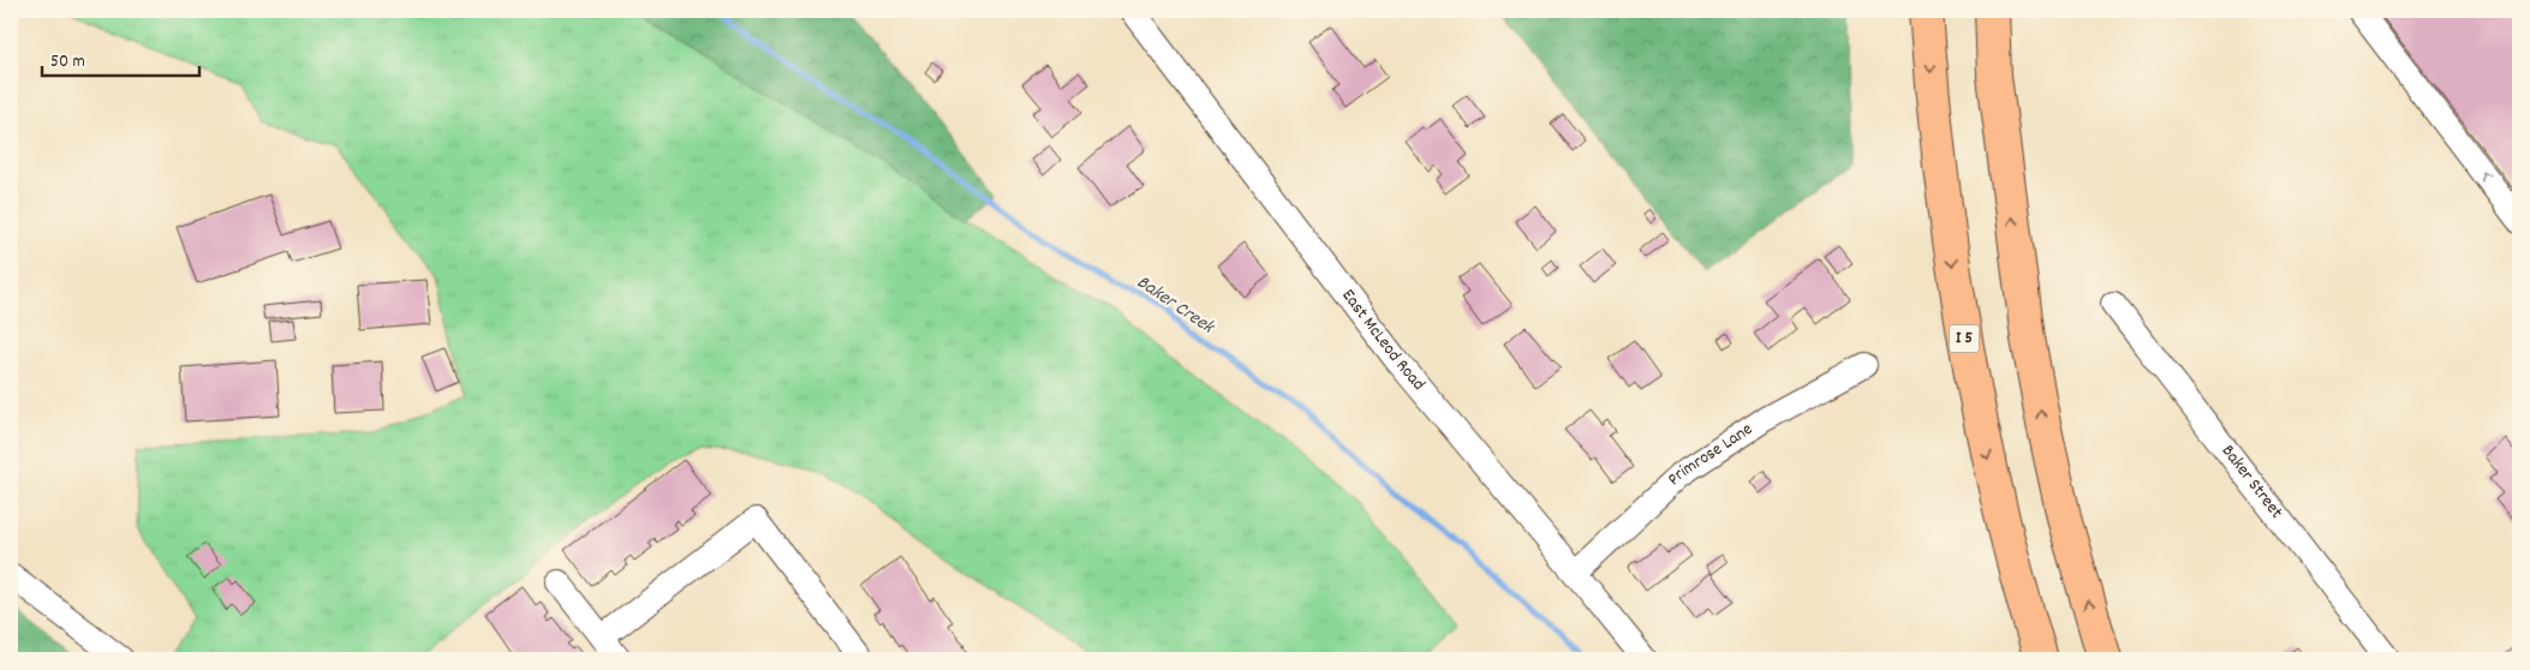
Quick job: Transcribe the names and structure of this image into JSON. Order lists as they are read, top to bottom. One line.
{"streets":{"highway":["I 5"],"street":["East McLeod Road","Primrose Lane","Baker Street"]},"crossings":[["East McLeod Road","Primrose Lane"]],"water":["Baker Creek"],"scale_bar":"50 m"}
